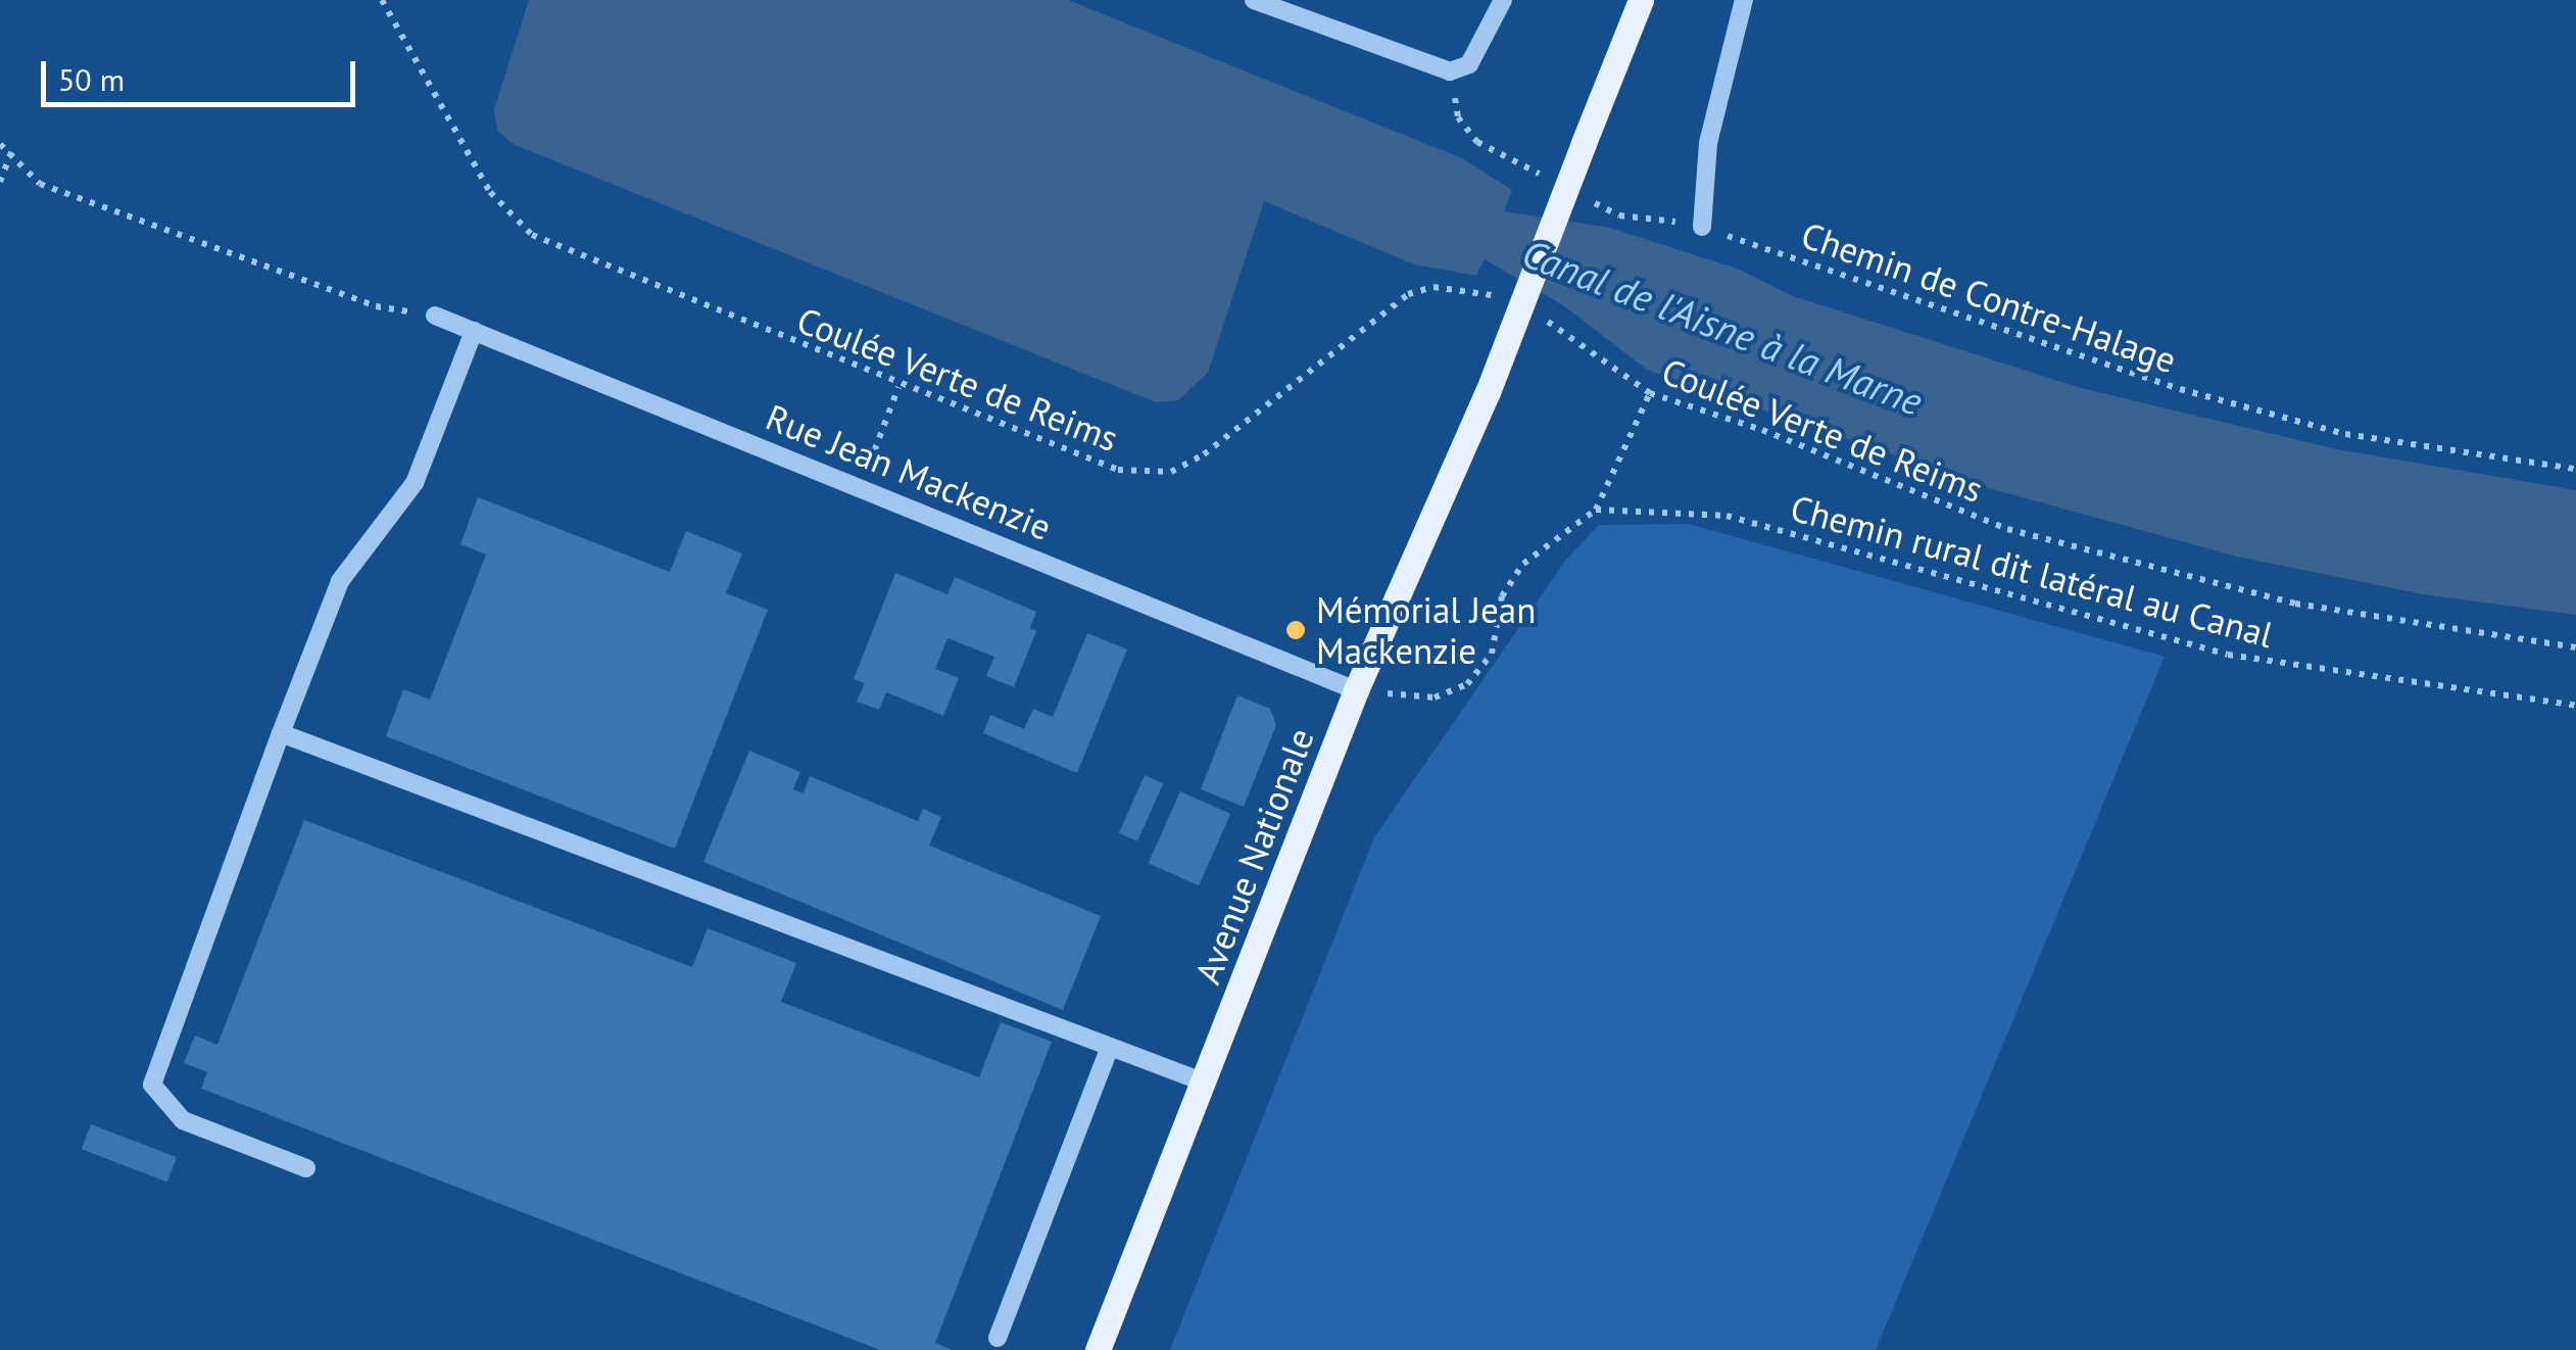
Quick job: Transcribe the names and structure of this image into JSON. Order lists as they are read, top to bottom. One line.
{"streets":{"main road":["Avenue Nationale"],"street":["Rue Jean Mackenzie"],"path":["Chemin de Contre-Halage","Coulée Verte de Reims","Chemin rural dit latéral au Canal"]},"crossings":[["Rue Jean Mackenzie","Avenue Nationale"]],"water":["Canal de l'Aisne à la Marne"],"places":["Mémorial Jean Mackenzie"],"scale_bar":"50 m"}
